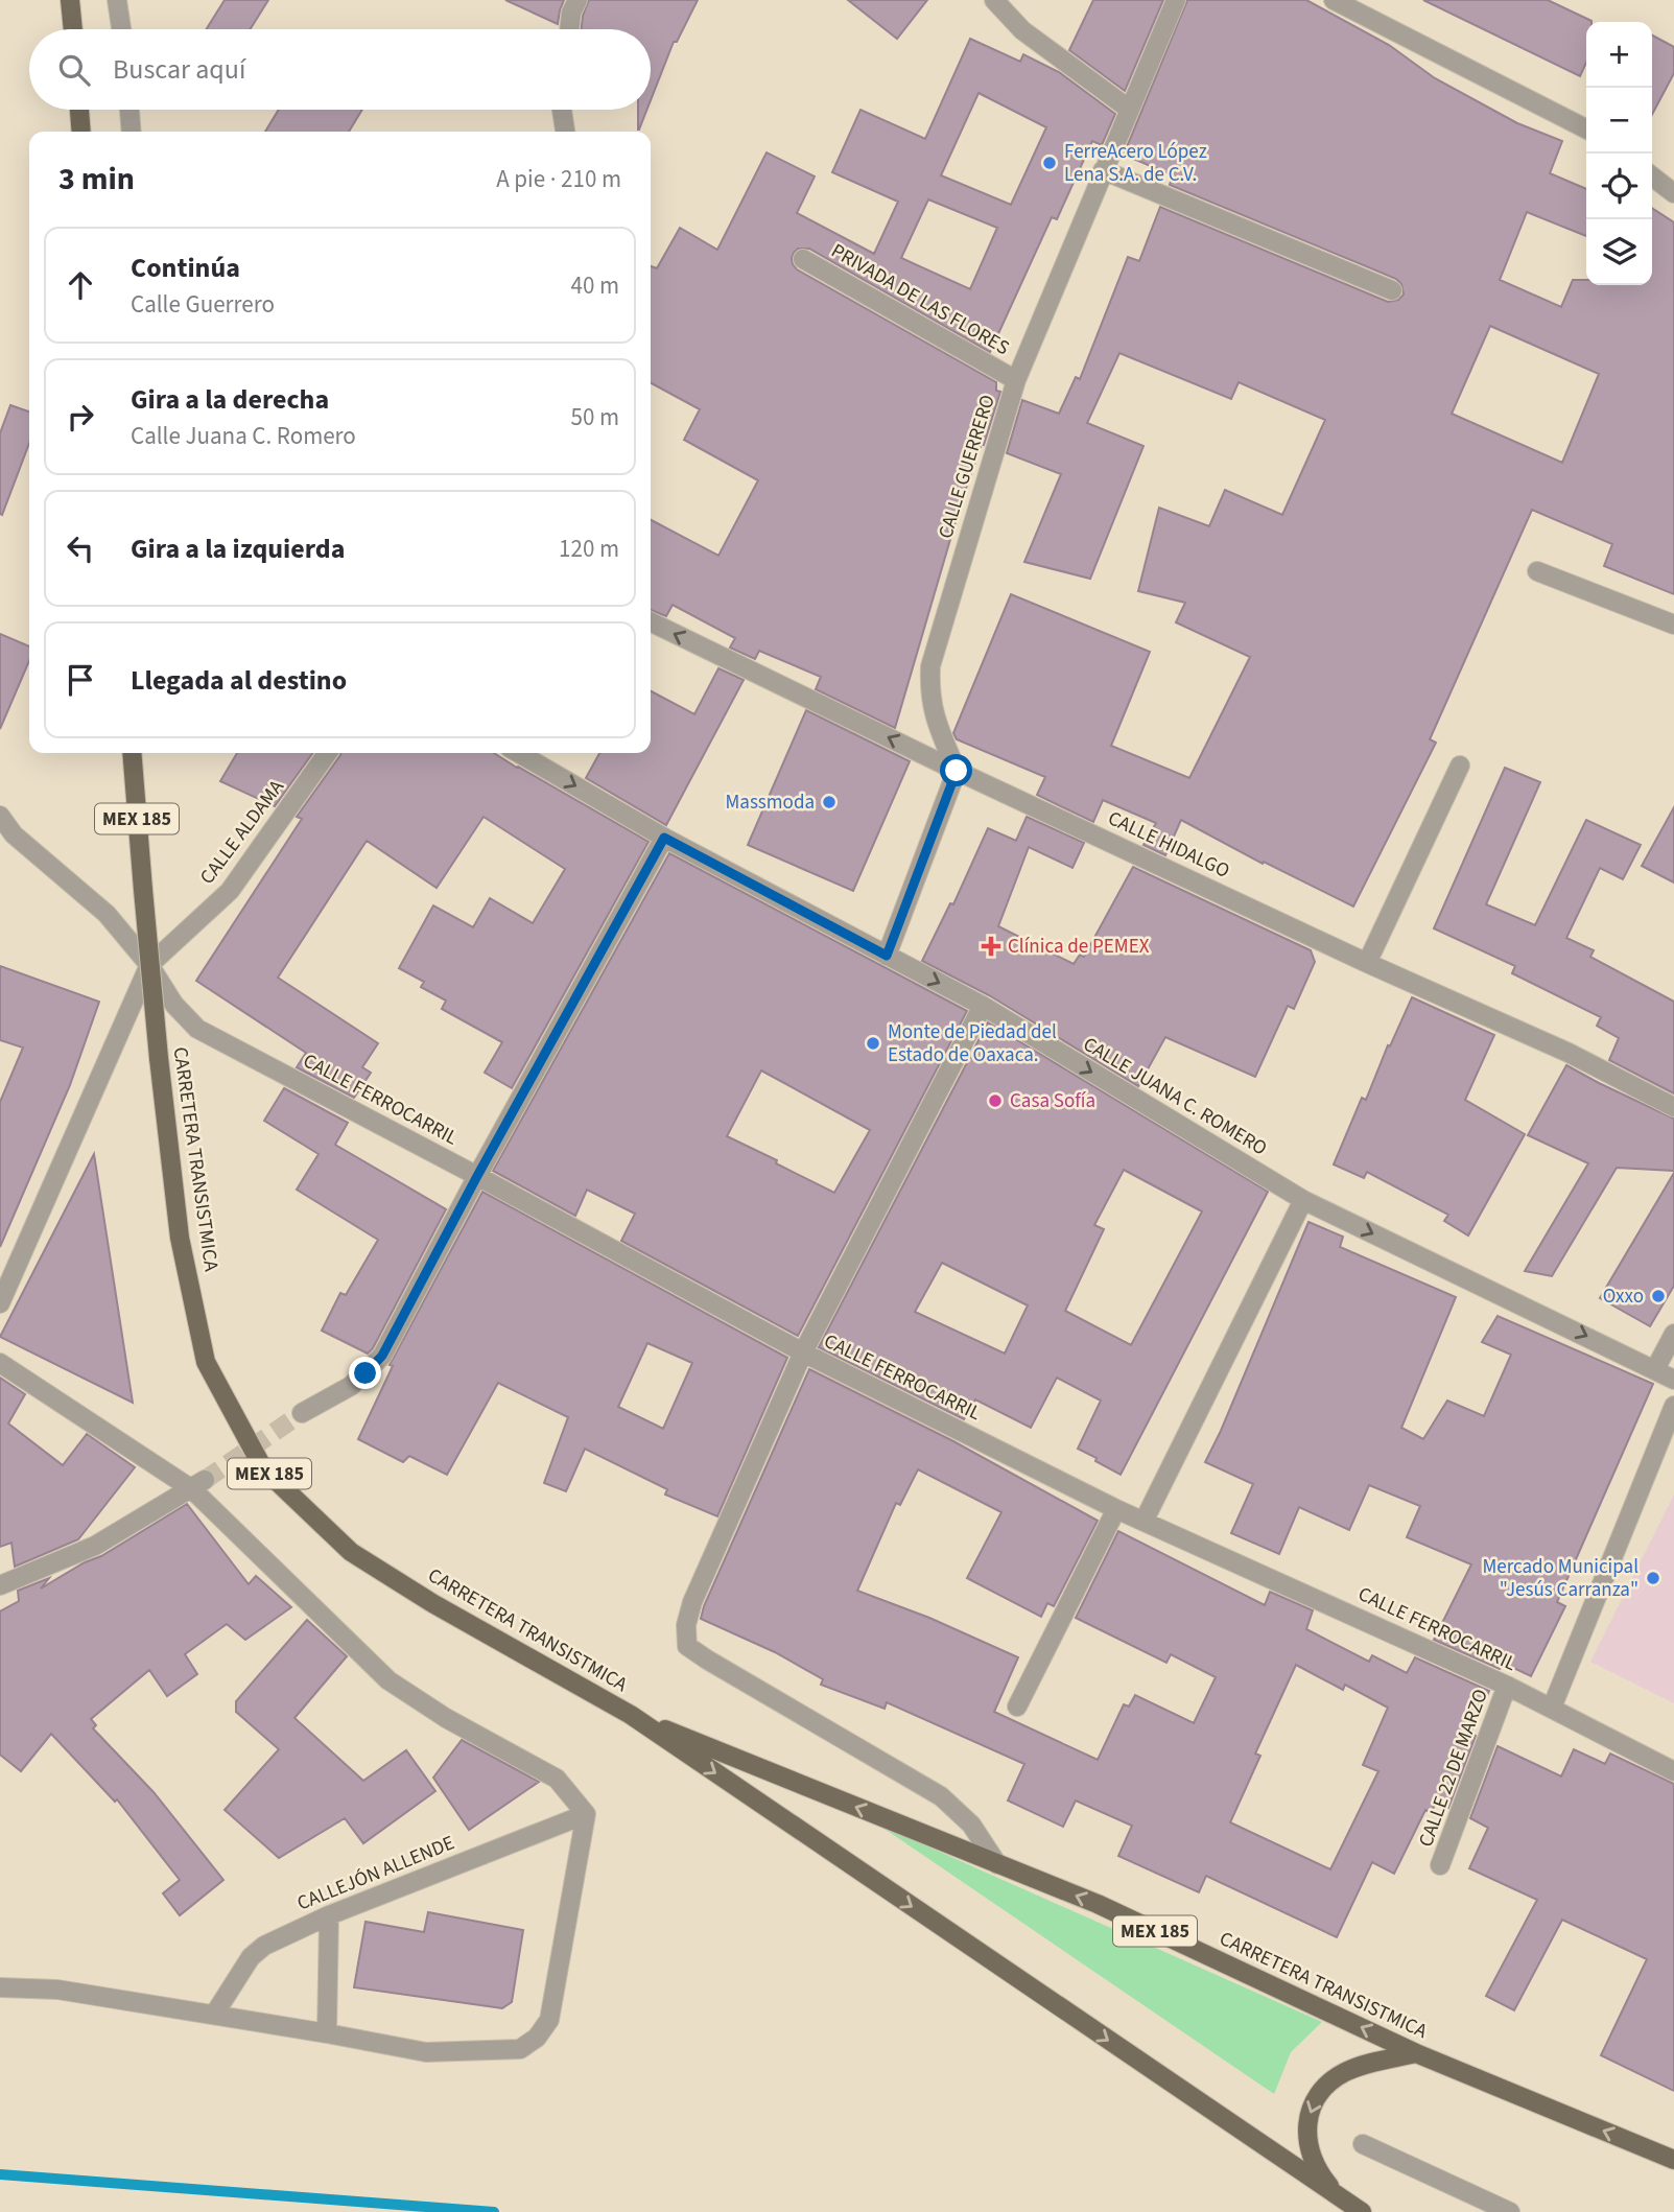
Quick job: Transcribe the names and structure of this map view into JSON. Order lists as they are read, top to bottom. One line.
{"streets":{"main road":["MEX 185","CARRETERA TRANSISTMICA"],"street":["PRIVADA DE LAS FLORES","CALLE GUERRERO","CALLE ALDAMA","CALLE HIDALGO","CALLE JUANA C. ROMERO","CALLE FERROCARRIL","CALLE 22 DE MARZO","CALLEJÓN ALLENDE"]},"crossings":[["PRIVADA DE LAS FLORES","CALLE GUERRERO"],["CALLE GUERRERO","CALLE HIDALGO"],["CALLE ALDAMA","CALLE FERROCARRIL"],["CALLE FERROCARRIL","CALLE 22 DE MARZO"]],"one_way":["CALLE JUANA C. ROMERO"],"places":{"other":["FerreAcero López Lena S.A. de C.V.","Massmoda","Monte de Piedad del Estado de Oaxaca.","Casa Sofía","Oxxo","Mercado Municipal \"Jesús Carranza\""],"health":["Clínica de PEMEX"]},"page":{"map_buttons":["+","−"],"search":"Buscar aquí","heading":["3 min","A pie · 210 m"],"list":[["Continúa","Calle Guerrero","40 m"],["Gira a la derecha","Calle Juana C. Romero","50 m"],["Gira a la izquierda","120 m"],"Llegada al destino"]}}
